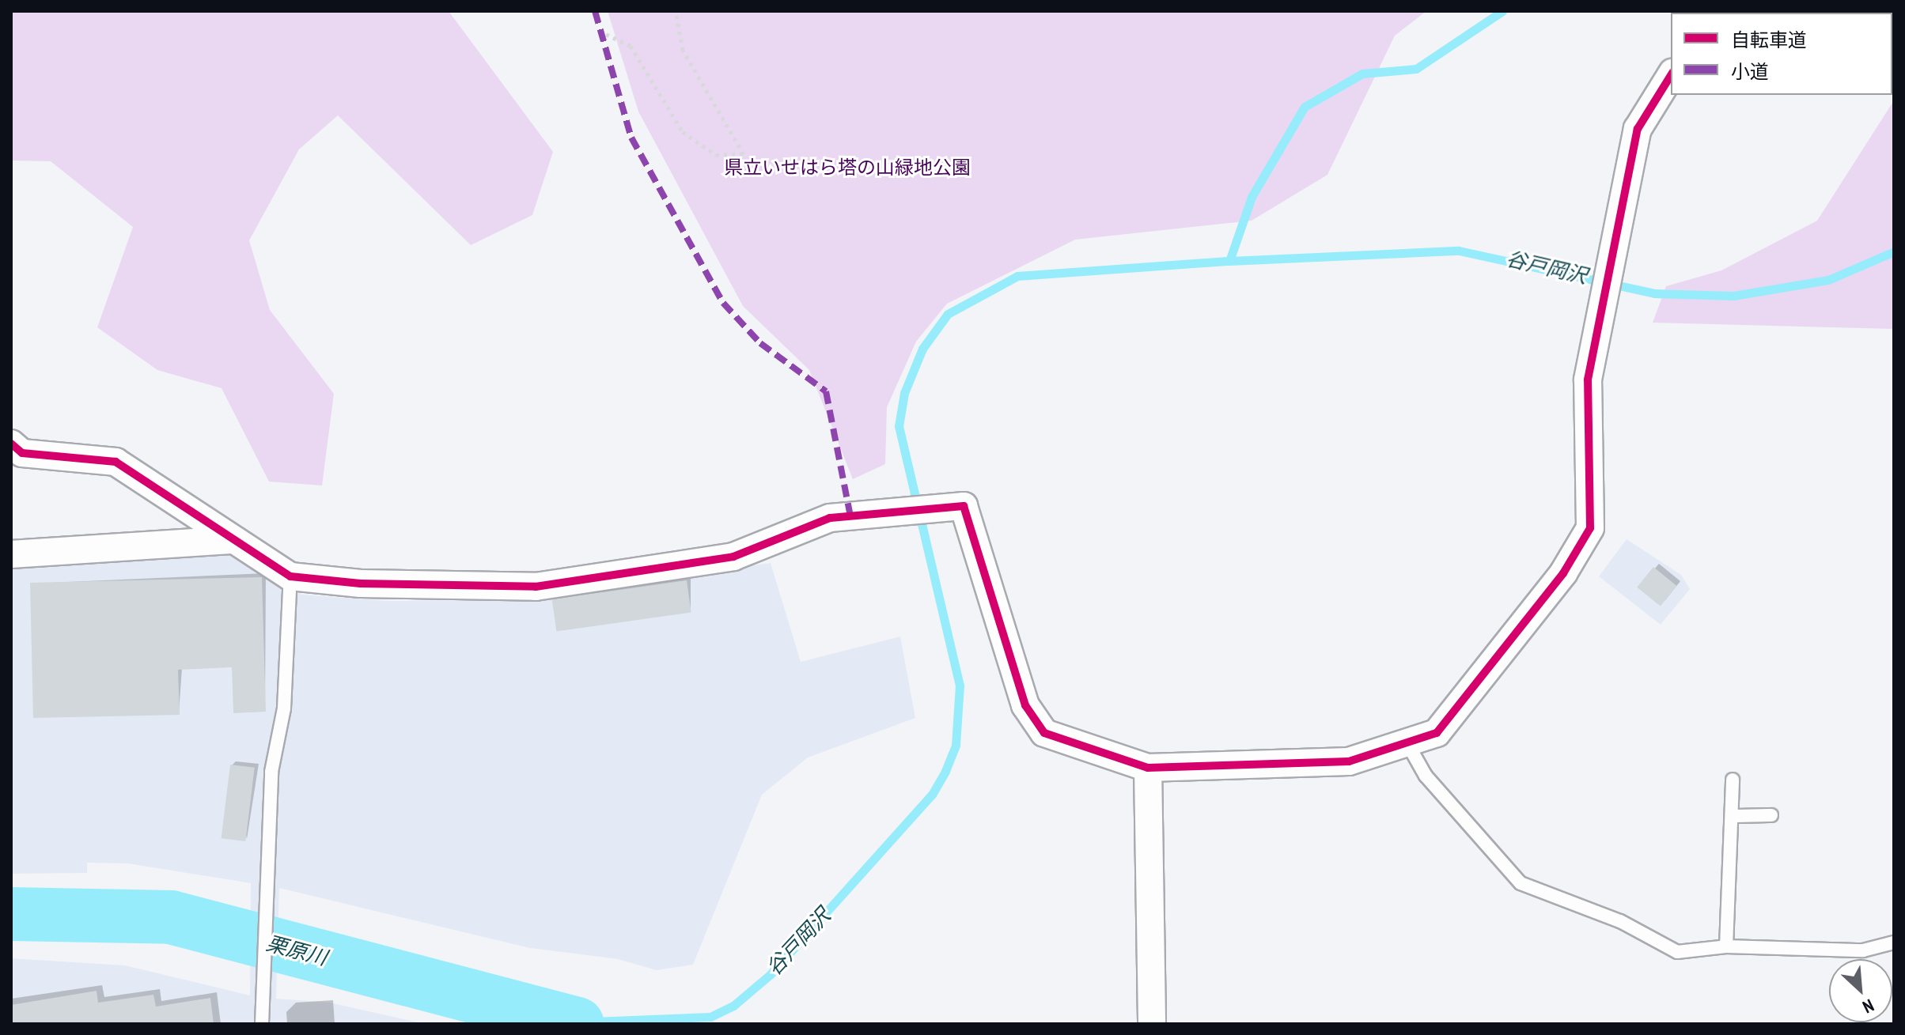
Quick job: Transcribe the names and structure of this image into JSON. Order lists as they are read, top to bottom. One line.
{"water":["谷戸岡沢","栗原川"],"parks":["県立いせはら塔の山緑地公園"],"legend":["自転車道","小道"],"north":"bottom right"}
